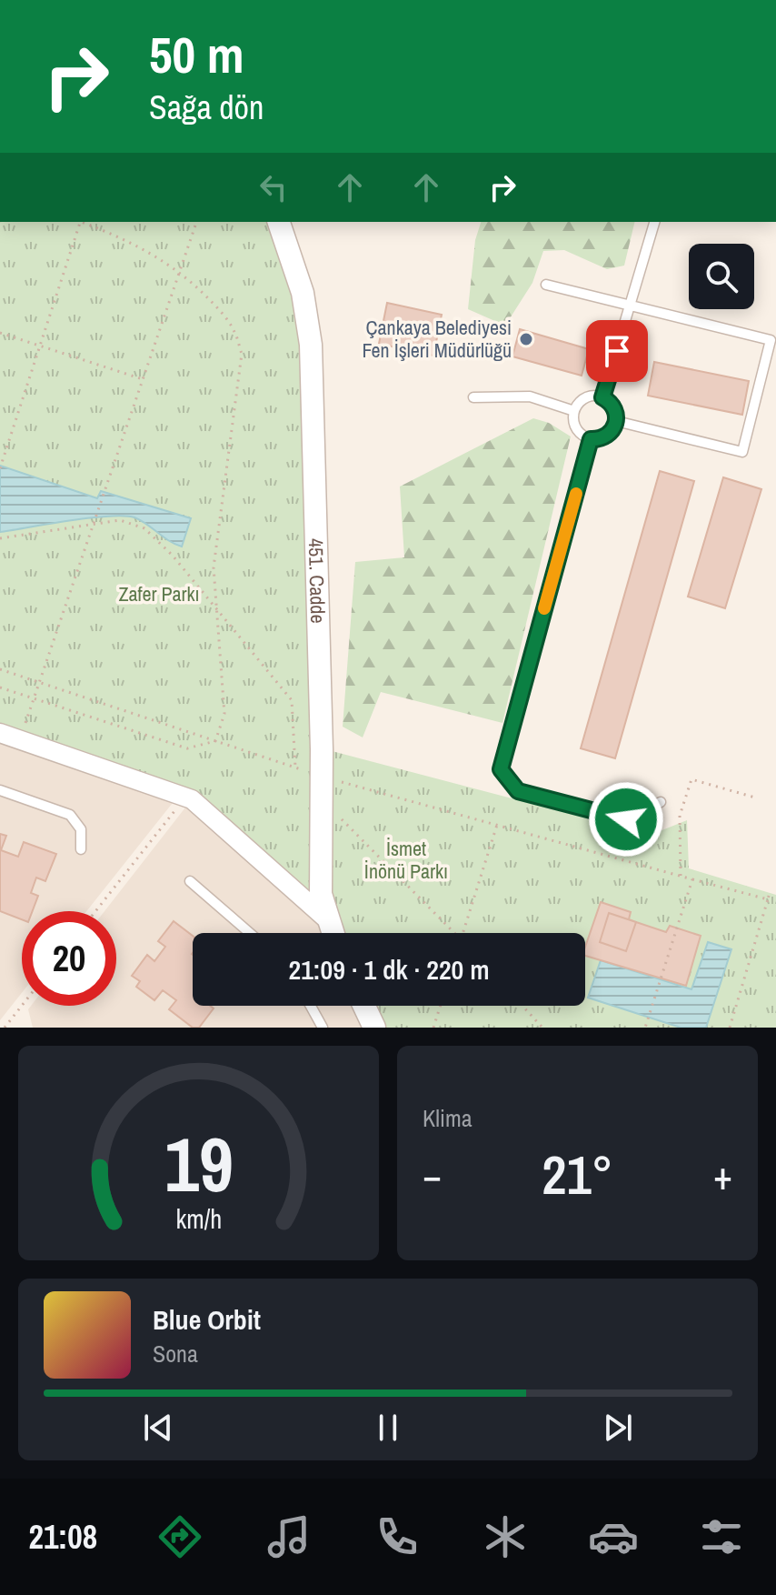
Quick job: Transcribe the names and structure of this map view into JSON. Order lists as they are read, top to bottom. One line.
{"streets":{"street":["451. Cadde"]},"parks":["Zafer Parkı","İsmet İnönü Parkı"],"places":["Çankaya Belediyesi Fen İşleri Müdürlüğü"],"page":{"turn":["50 m","Sağa dön"],"limit":"20","trip":"21:09 · 1 dk · 220 m","tile":"Klima","heat":["−","21°","+"],"song":["Blue Orbit","Sona"],"tabs":"21:08","gauge":["19","km/h"]}}
